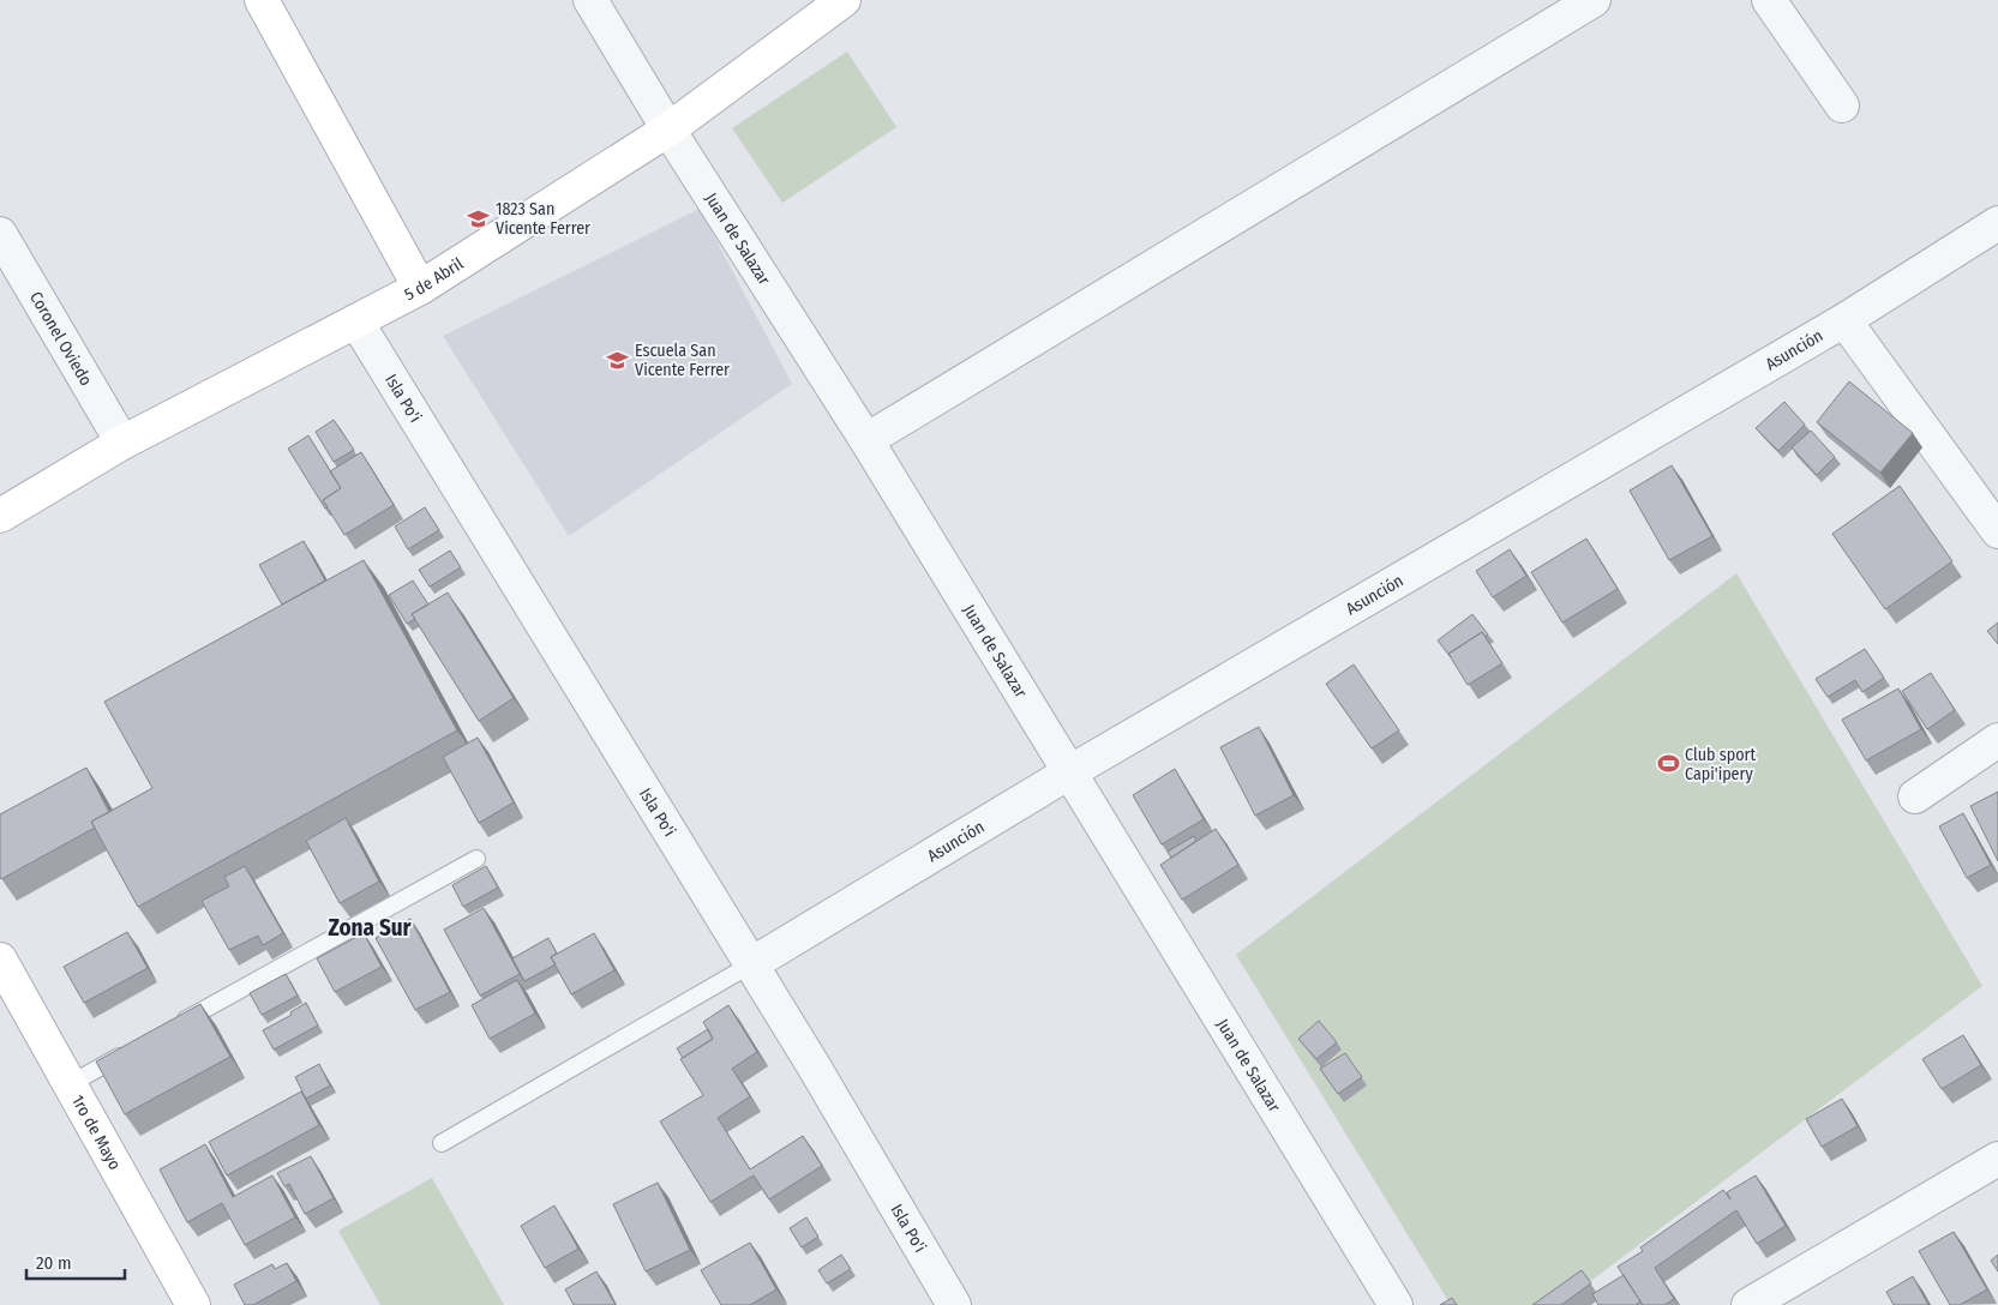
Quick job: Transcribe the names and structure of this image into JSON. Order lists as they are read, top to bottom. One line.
{"streets":{"street":["Juan de Salazar","5 de Abril","Coronel Oviedo","Asunción","Isla Po'i","1ro de Mayo"]},"crossings":[["Juan de Salazar","5 de Abril"],["Juan de Salazar","Asunción"],["5 de Abril","Coronel Oviedo"],["5 de Abril","Isla Po'i"],["Asunción","Isla Po'i"]],"districts":["Zona Sur"],"places":{"school or university":["1823 San Vicente Ferrer","Escuela San Vicente Ferrer"],"sports":["Club sport Capi'ipery"]},"scale_bar":"20 m"}
